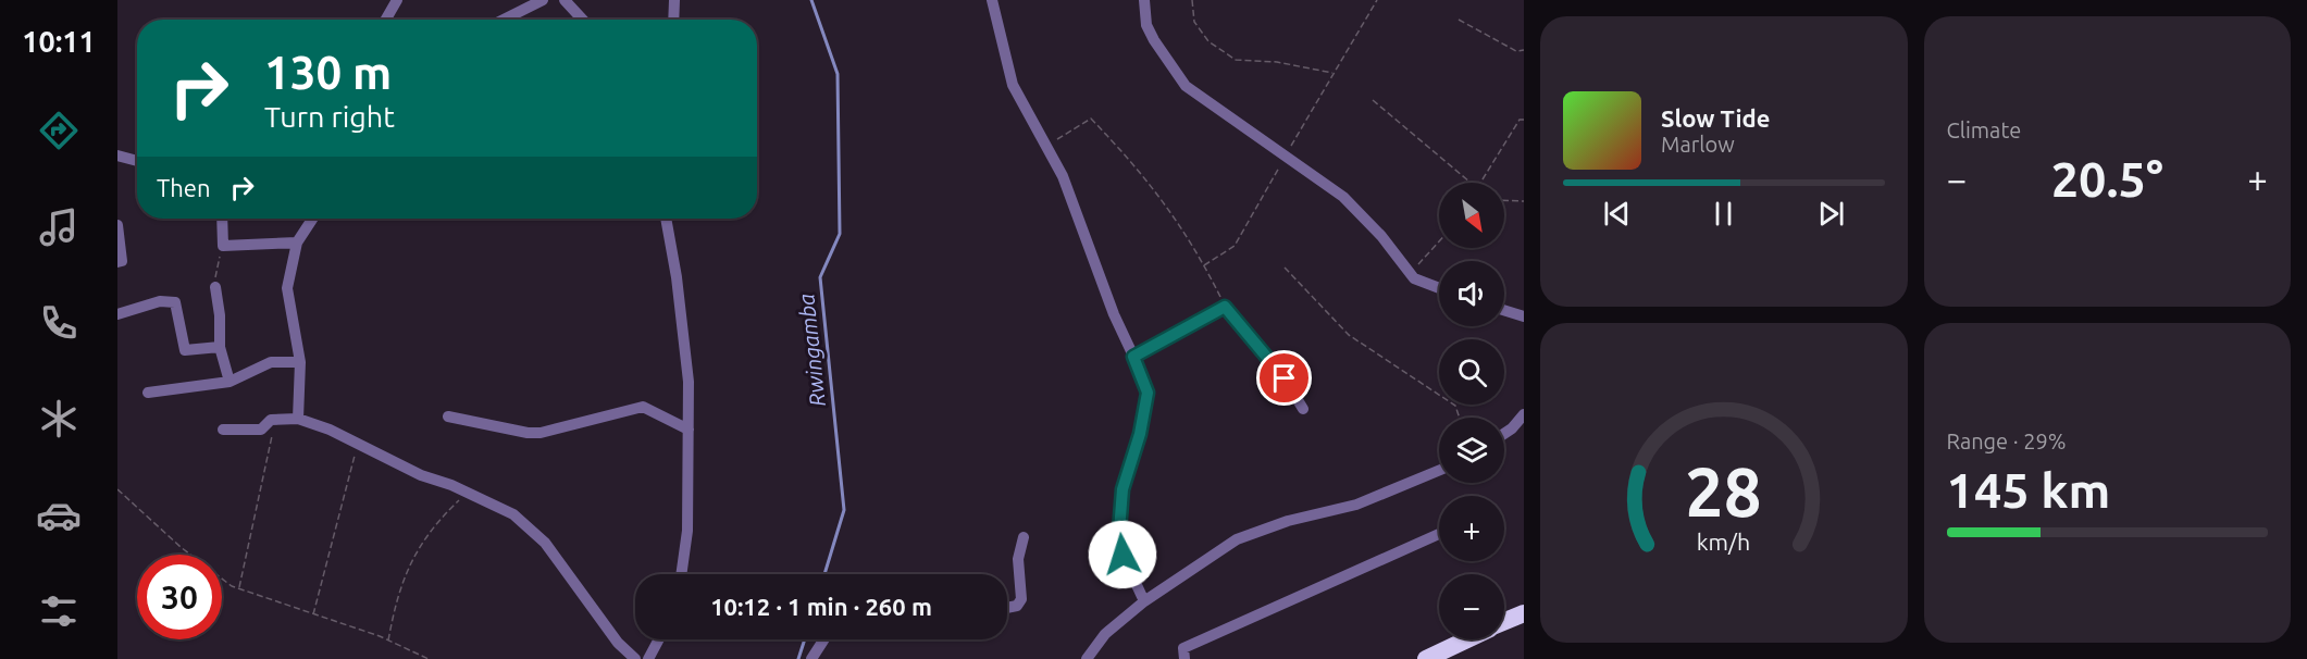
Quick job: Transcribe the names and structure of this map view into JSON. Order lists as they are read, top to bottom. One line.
{"water":["Rwingamba"],"north":"bottom right","page":{"tabs":"10:11","tile":["Climate",["Range · 29%","145 km"]],"turn":["130 m","Turn right"],"song":["Slow Tide","Marlow"],"heat":["−","20.5°","+"],"then":"Then","map_buttons":["+","−"],"limit":"30","trip":"10:12 · 1 min · 260 m","gauge":["28","km/h"]}}
